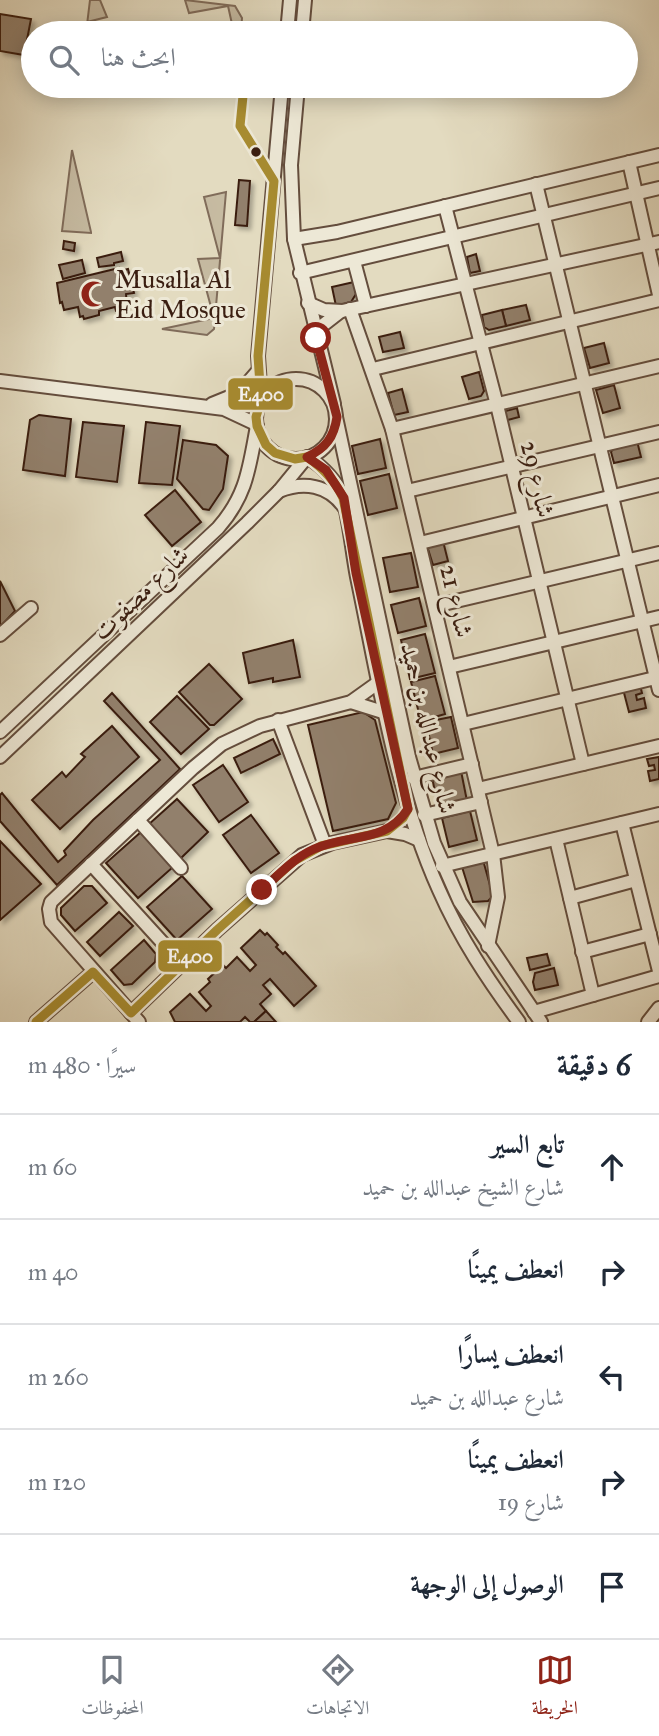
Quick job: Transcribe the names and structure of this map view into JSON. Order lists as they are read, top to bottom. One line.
{"streets":{"street":["شارع 29","شارع مصفوت","شارع 21","شارع عبدالله بن حميد"]},"crossings":[["شارع مصفوت","شارع عبدالله بن حميد"],["شارع 21","شارع عبدالله بن حميد"]],"places":{"mosque":["Musalla Al Eid Mosque"]},"lines":["transit line E400"],"page":{"search":"ابحث هنا","heading":["6 دقيقة","سيرًا · 480 m"],"list":[["تابع السير","شارع الشيخ عبدالله بن حميد","60 m"],["انعطف يمينًا","40 m"],["انعطف يسارًا","شارع عبدالله بن حميد","260 m"],["انعطف يمينًا","شارع 19","120 m"],"الوصول إلى الوجهة"],"nav":["الخريطة","الاتجاهات","المحفوظات"]}}
